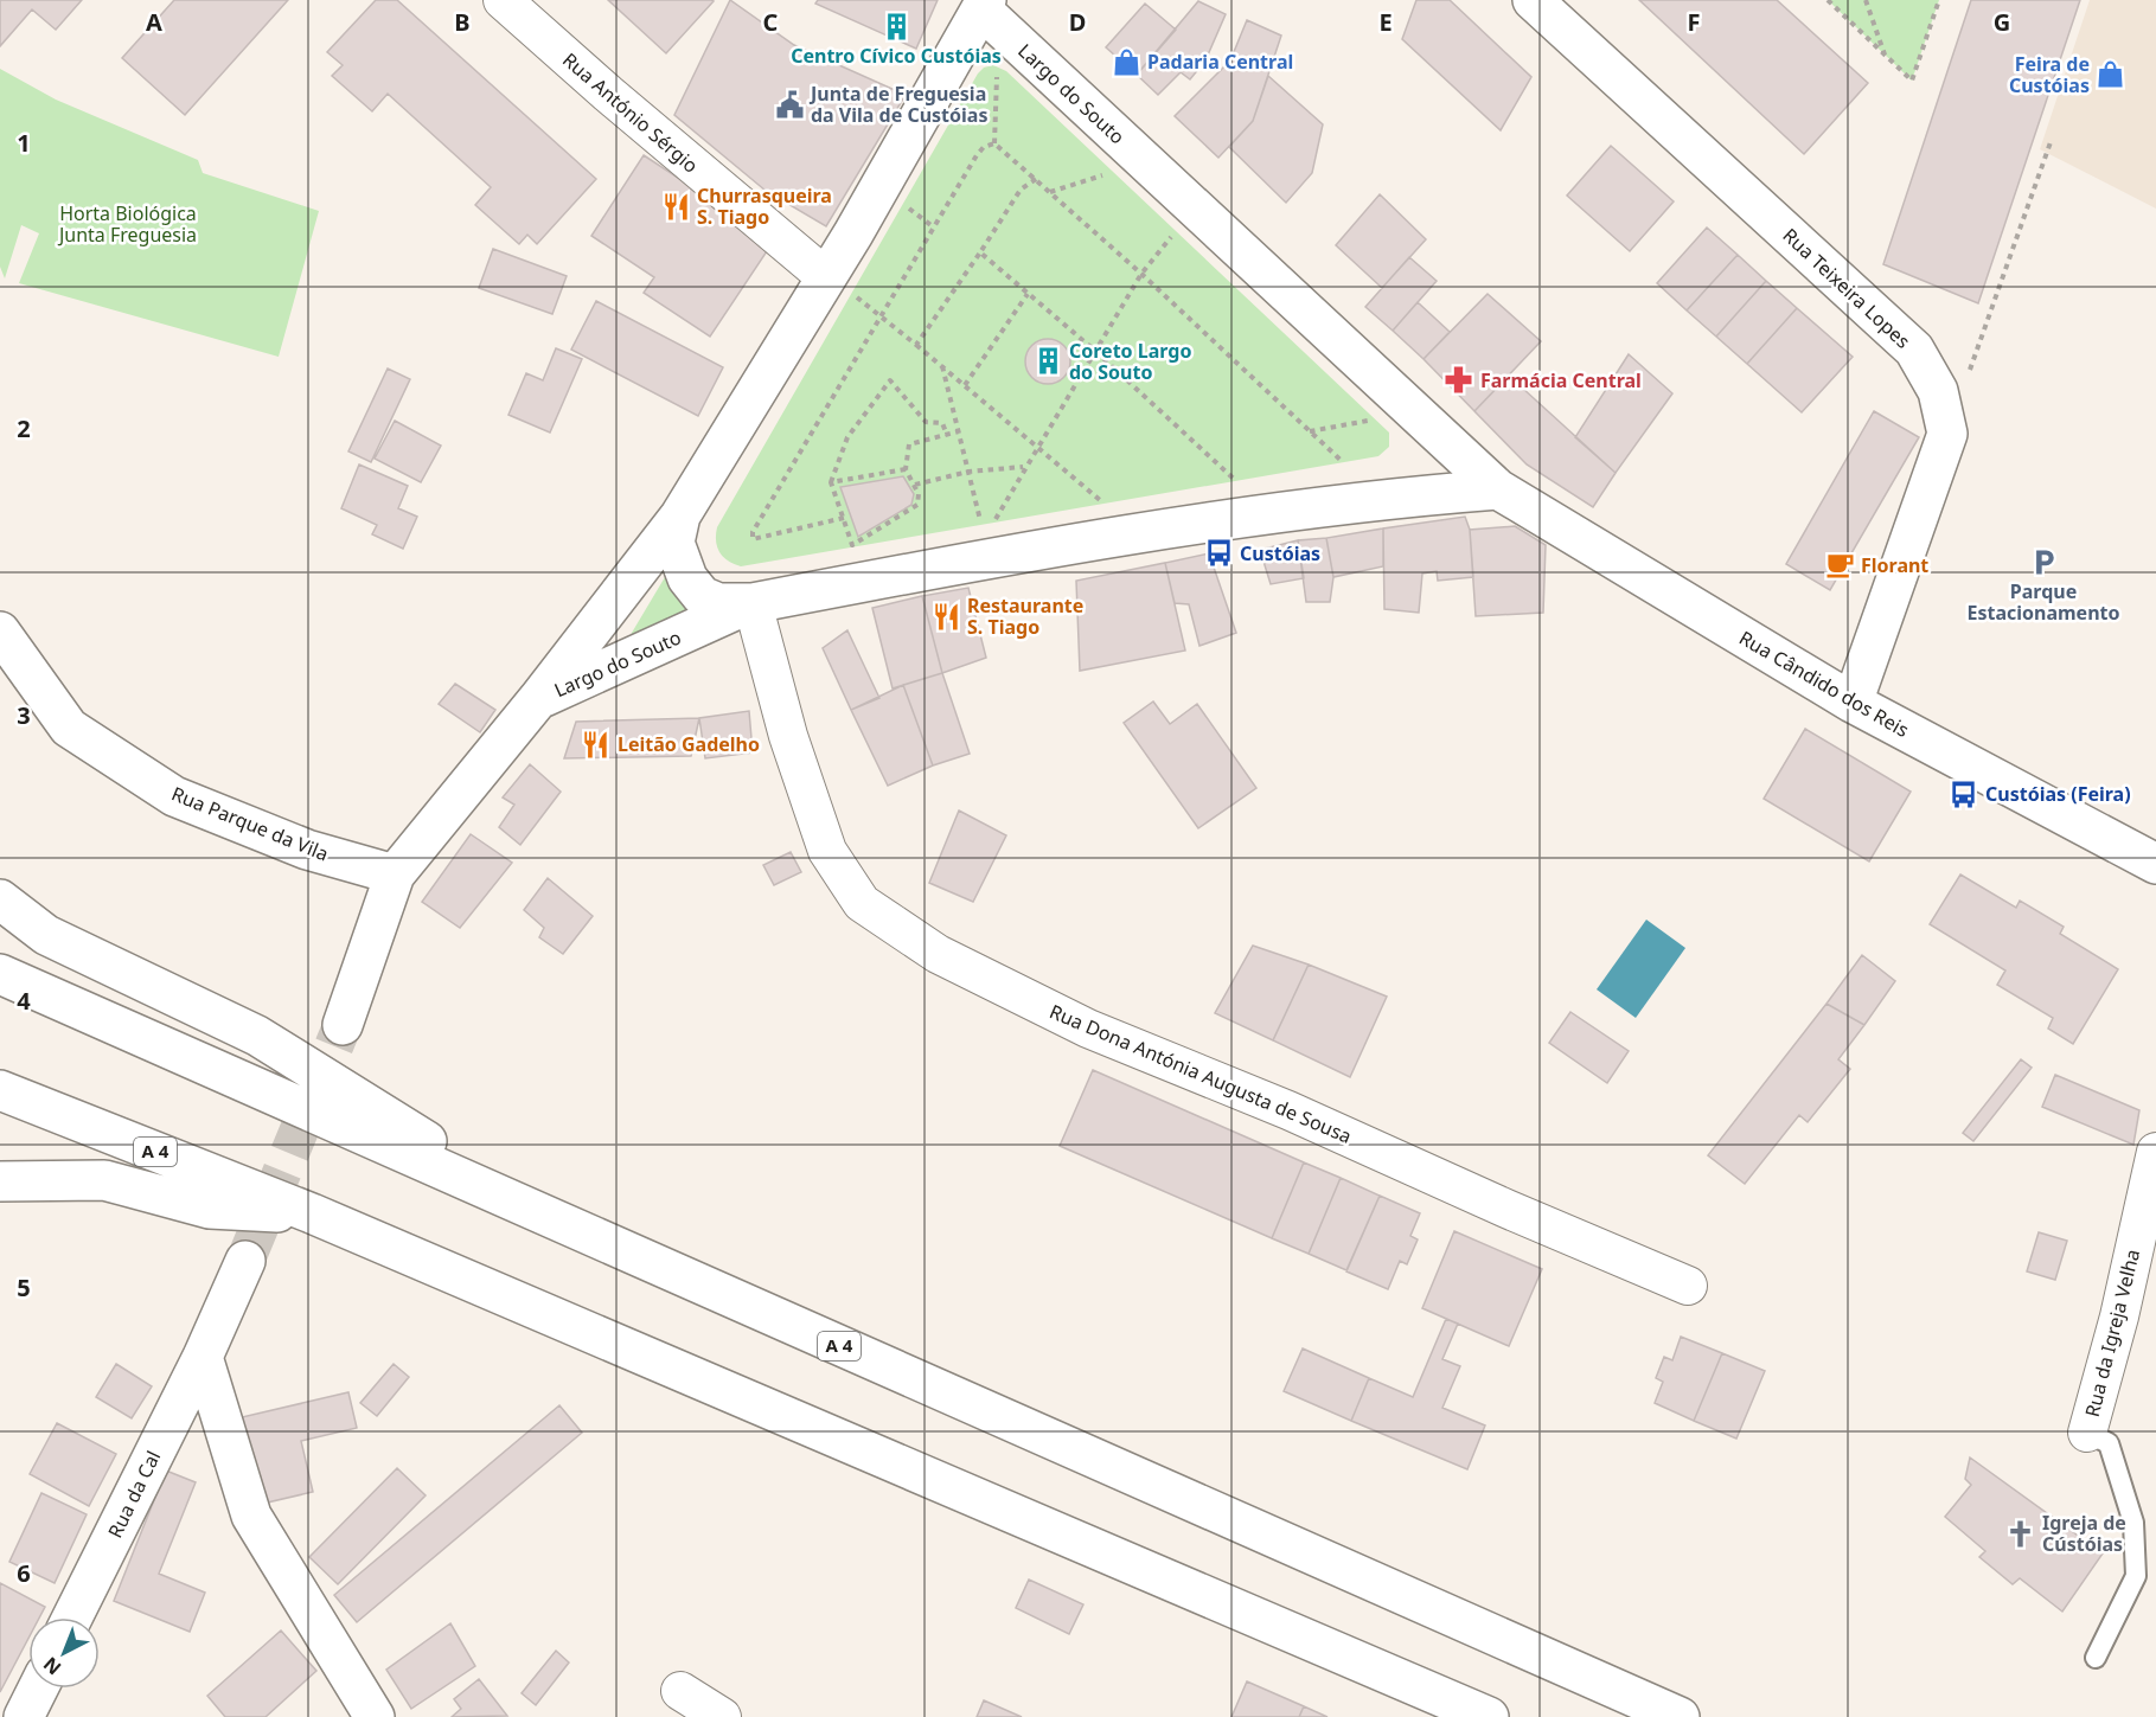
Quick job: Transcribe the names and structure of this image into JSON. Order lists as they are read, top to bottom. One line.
{"streets":{"main road":["Largo do Souto","Rua Teixeira Lopes","Rua Cândido dos Reis","Rua Parque da Vila","A 4","Rua da Cal"],"street":["Rua António Sérgio","Rua Dona Antónia Augusta de Sousa","Rua da Igreja Velha"]},"crossings":[["Largo do Souto","Rua António Sérgio"],["Largo do Souto","Rua Cândido dos Reis"],["Largo do Souto","Rua Dona Antónia Augusta de Sousa"]],"parks":["Horta Biológica Junta Freguesia"],"places":{"building":["Centro Cívico Custóias","Coreto Largo do Souto"],"shop":["Padaria Central","Feira de Custóias"],"public building":["Junta de Freguesia da Vila de Custóias"],"restaurant":["Churrasqueira S. Tiago","Restaurante S. Tiago","Leitão Gadelho"],"pharmacy":["Farmácia Central"],"bus stop":["Custóias","Custóias (Feira)"],"parking":["Parque Estacionamento"],"cafe":["Florant"],"church":["Igreja de Cústóias"]},"north":"bottom left","grid":{"columns":["A","B","C","D","E","F","G"],"rows":["1","2","3","4","5","6"]}}
